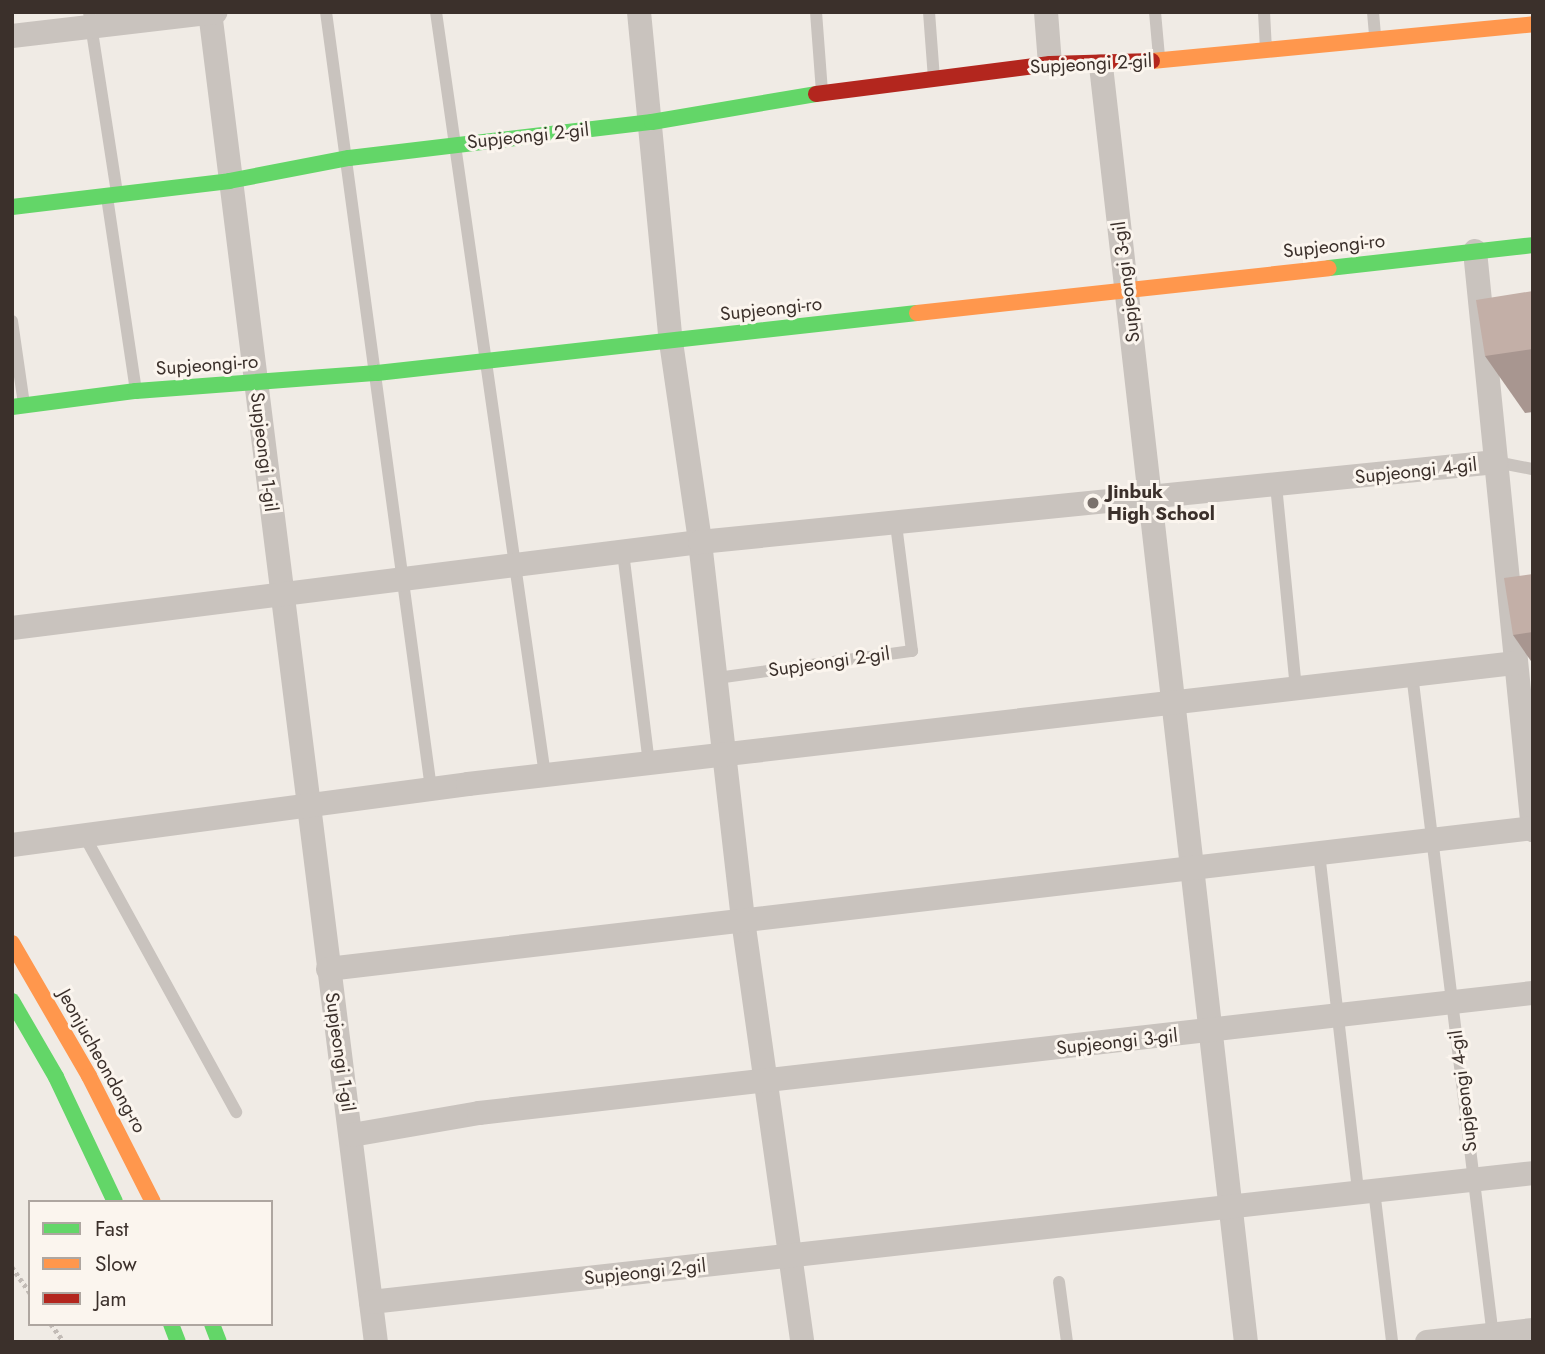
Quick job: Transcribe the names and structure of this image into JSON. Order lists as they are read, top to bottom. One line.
{"streets":{"street":["Supjeongi 2-gil","Supjeongi-ro","Supjeongi 3-gil","Supjeongi 1-gil","Supjeongi 4-gil","Jeonjucheondong-ro"]},"crossings":[["Supjeongi 2-gil","Supjeongi 3-gil"],["Supjeongi 2-gil","Supjeongi 1-gil"],["Supjeongi-ro","Supjeongi 3-gil"],["Supjeongi-ro","Supjeongi 1-gil"],["Supjeongi-ro","Supjeongi 4-gil"],["Supjeongi 3-gil","Supjeongi 1-gil"],["Supjeongi 3-gil","Supjeongi 4-gil"]],"places":["Jinbuk High School"],"legend":["Fast","Slow","Jam"]}
